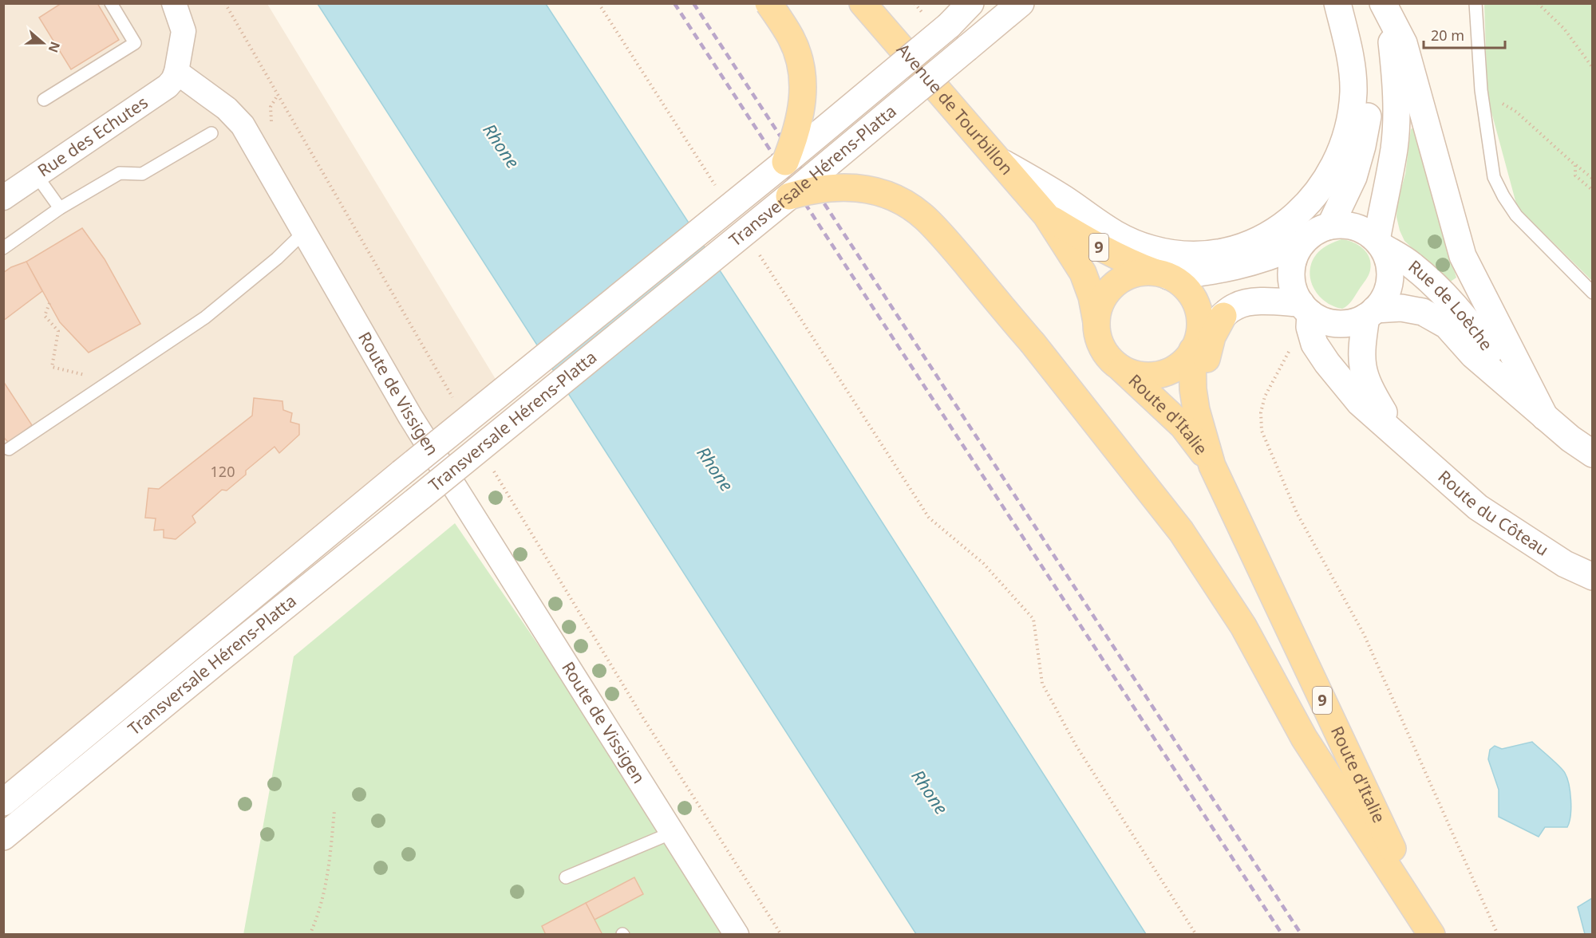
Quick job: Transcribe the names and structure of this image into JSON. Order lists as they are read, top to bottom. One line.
{"streets":{"main road":["Avenue de Tourbillon","Transversale Hérens-Platta","9","Rue de Loèche","Route d'Italie","Route du Côteau"],"street":["Rue des Echutes","Route de Vissigen"]},"crossings":[["Avenue de Tourbillon","Route d'Italie"],["Rue des Echutes","Route de Vissigen"],["Rue de Loèche","Route du Côteau"]],"water":["Rhone"],"house_numbers":["120"],"scale_bar":"20 m","north":"right"}
